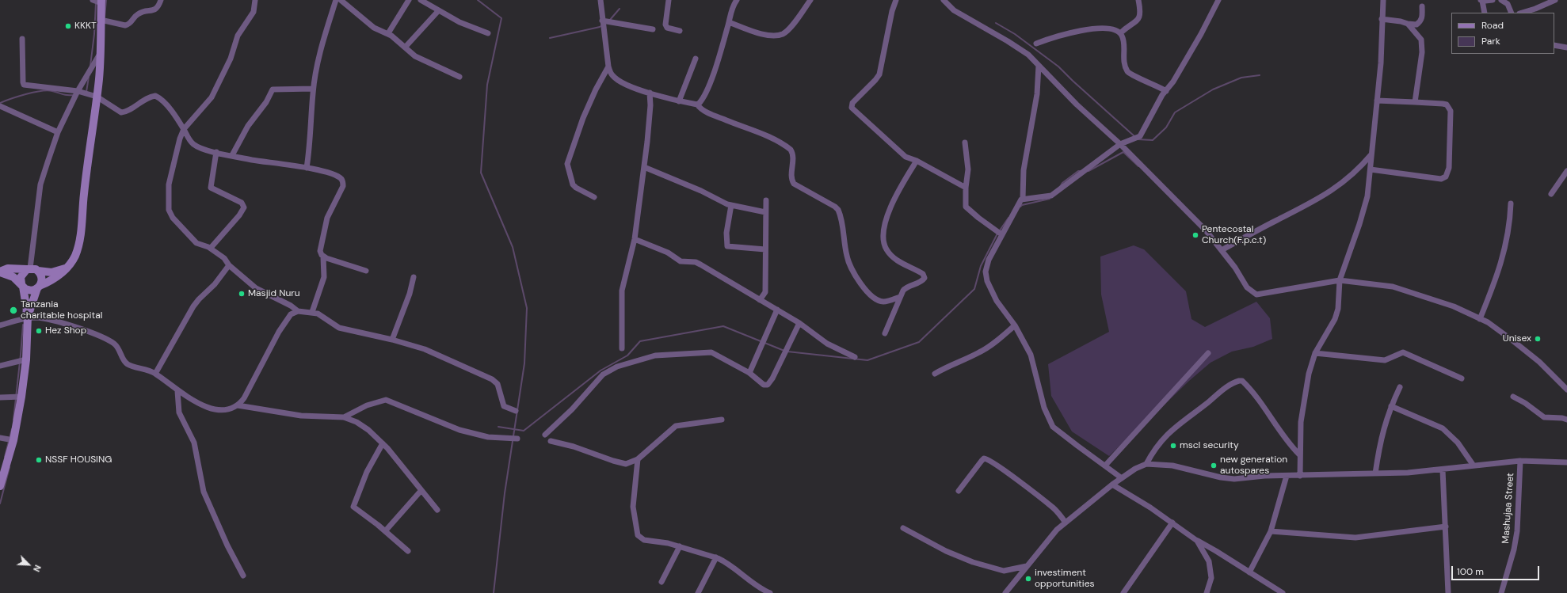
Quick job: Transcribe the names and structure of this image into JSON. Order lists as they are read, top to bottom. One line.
{"streets":{"street":["Mashujaa Street"]},"places":["KKKT","Pentecostal Church(F.p.c.t)","Masjid Nuru","Tanzania charitable hospital","Hez Shop","Unisex","mscl security","NSSF HOUSING","new generation autospares","investiment opportunities"],"legend":["Road","Park"],"scale_bar":"100 m","north":"bottom right"}
